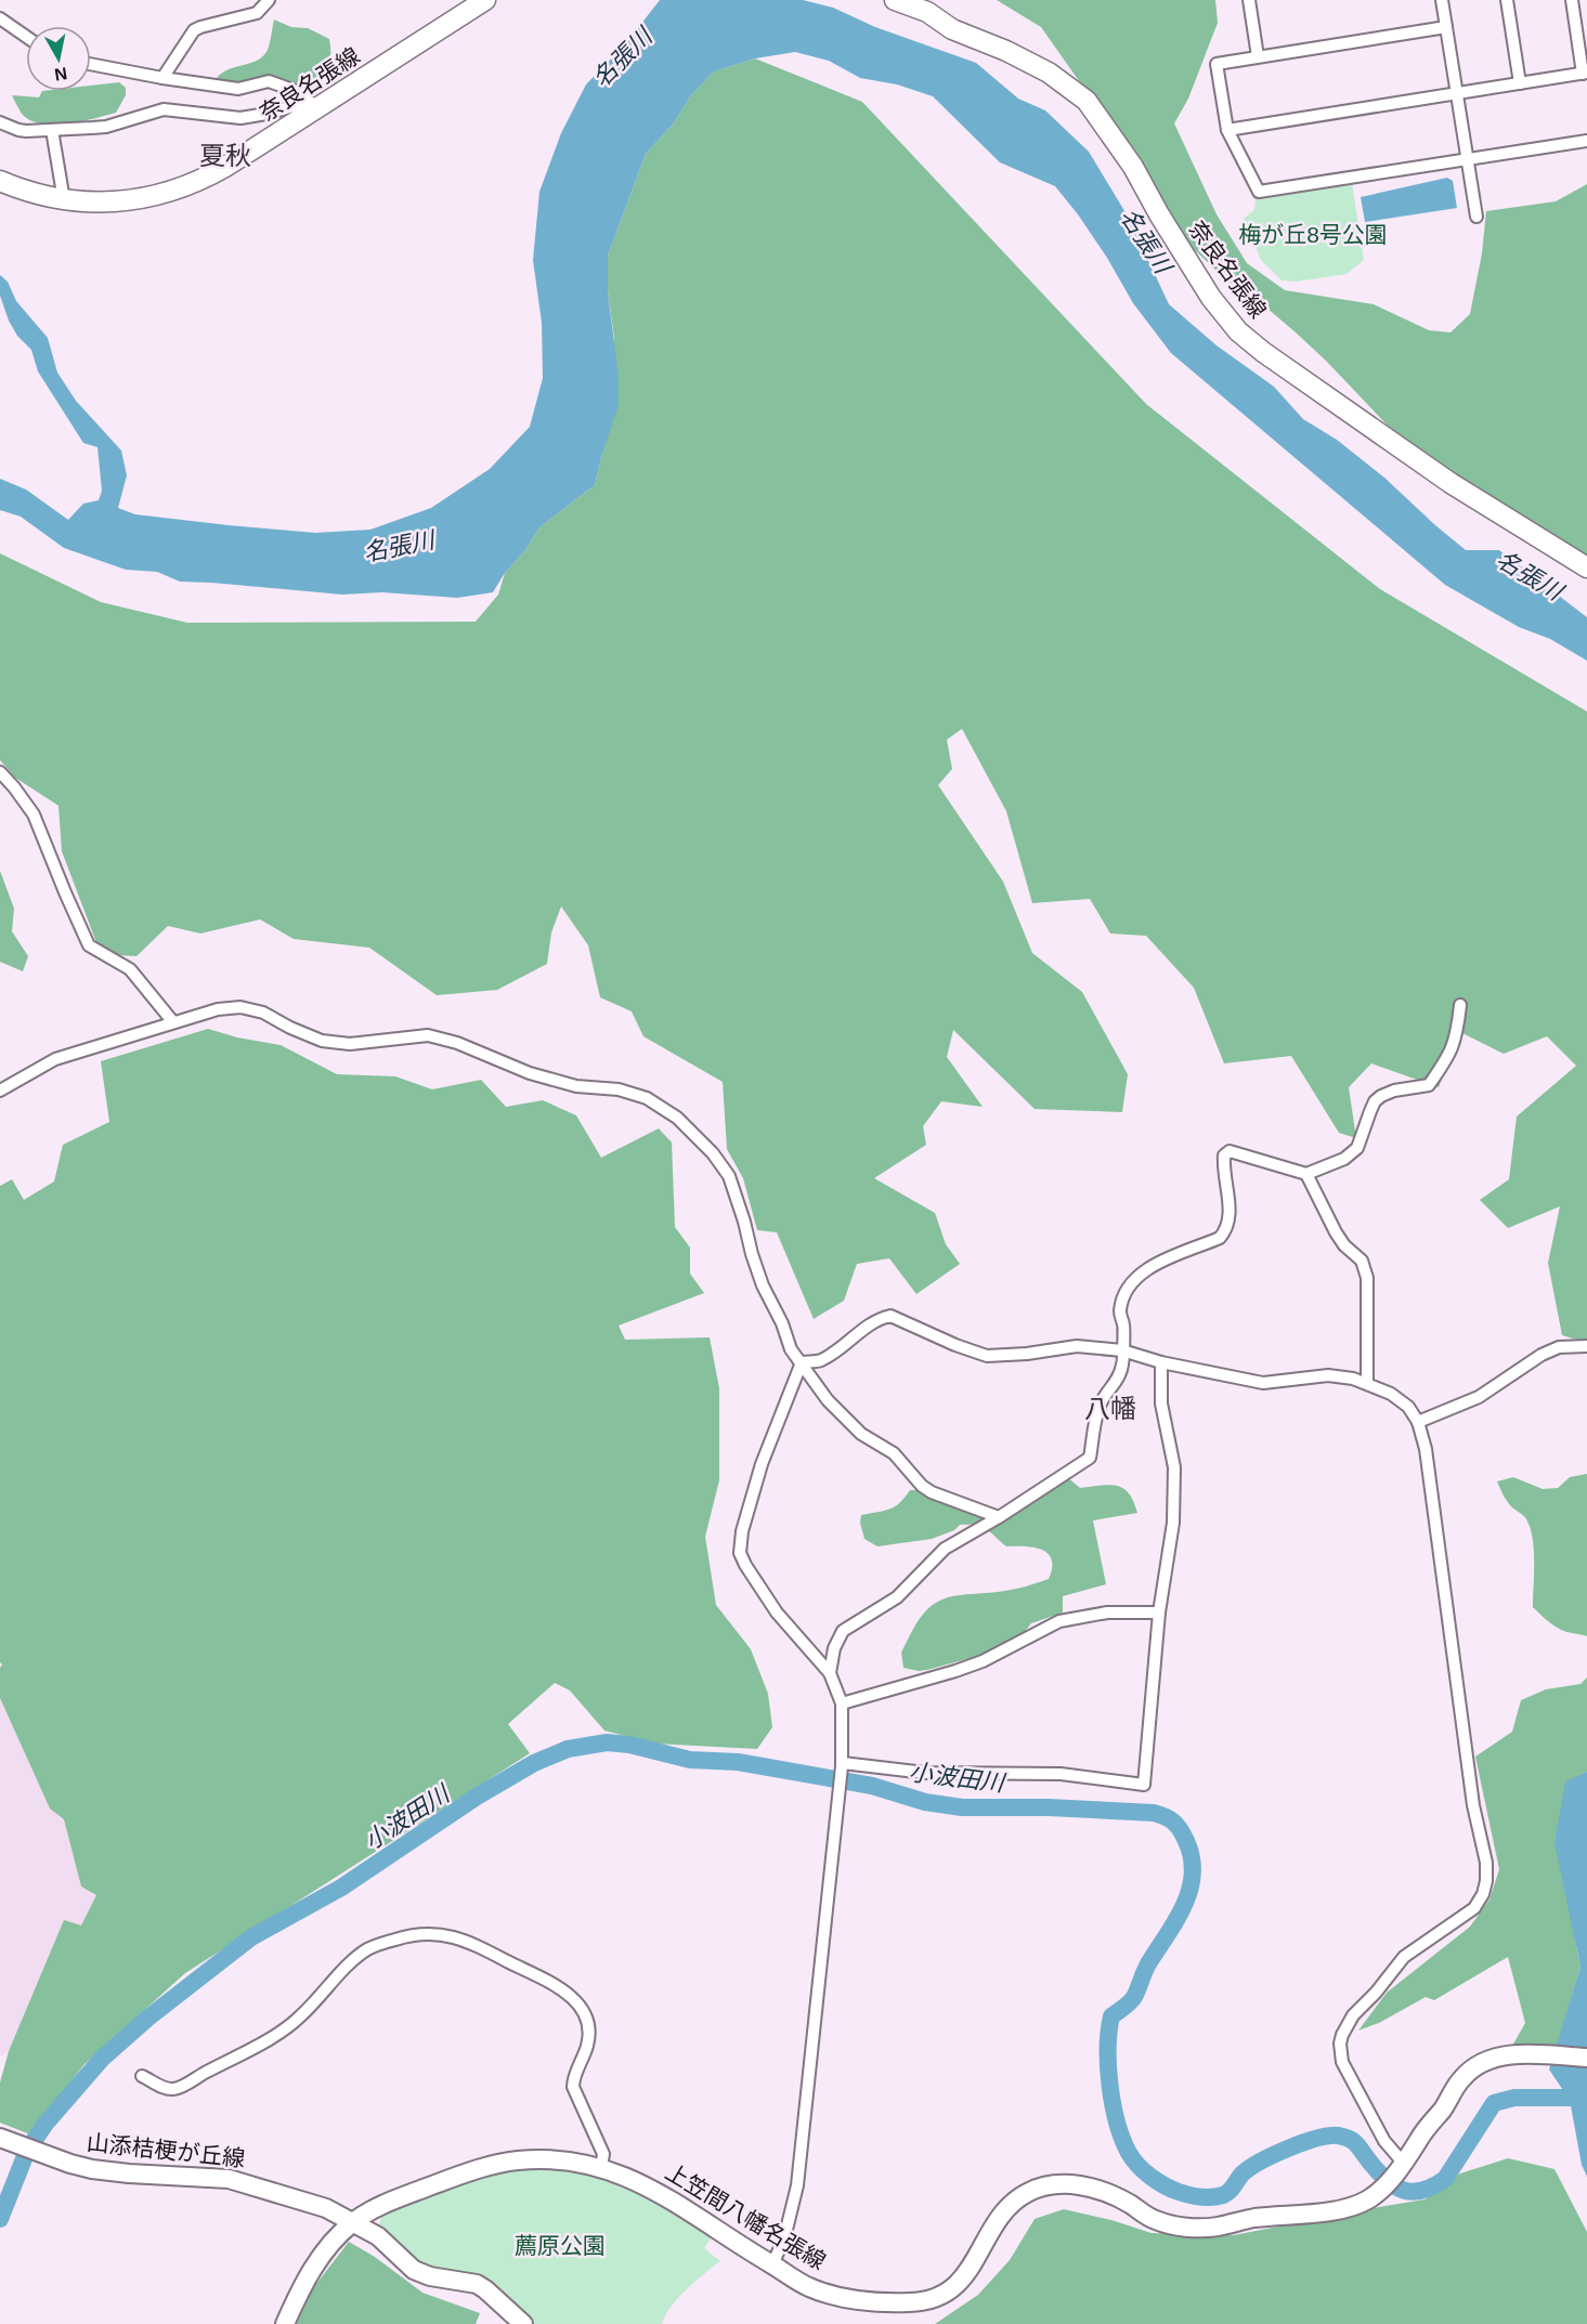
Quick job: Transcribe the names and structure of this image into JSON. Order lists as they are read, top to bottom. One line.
{"streets":{"main road":["奈良名張線","山添桔梗が丘線","上笠間八幡名張線"]},"crossings":[["山添桔梗が丘線","上笠間八幡名張線"]],"districts":["夏秋","八幡"],"water":["名張川","小波田川"],"parks":["梅が丘8号公園","薦原公園"],"north":"bottom"}
